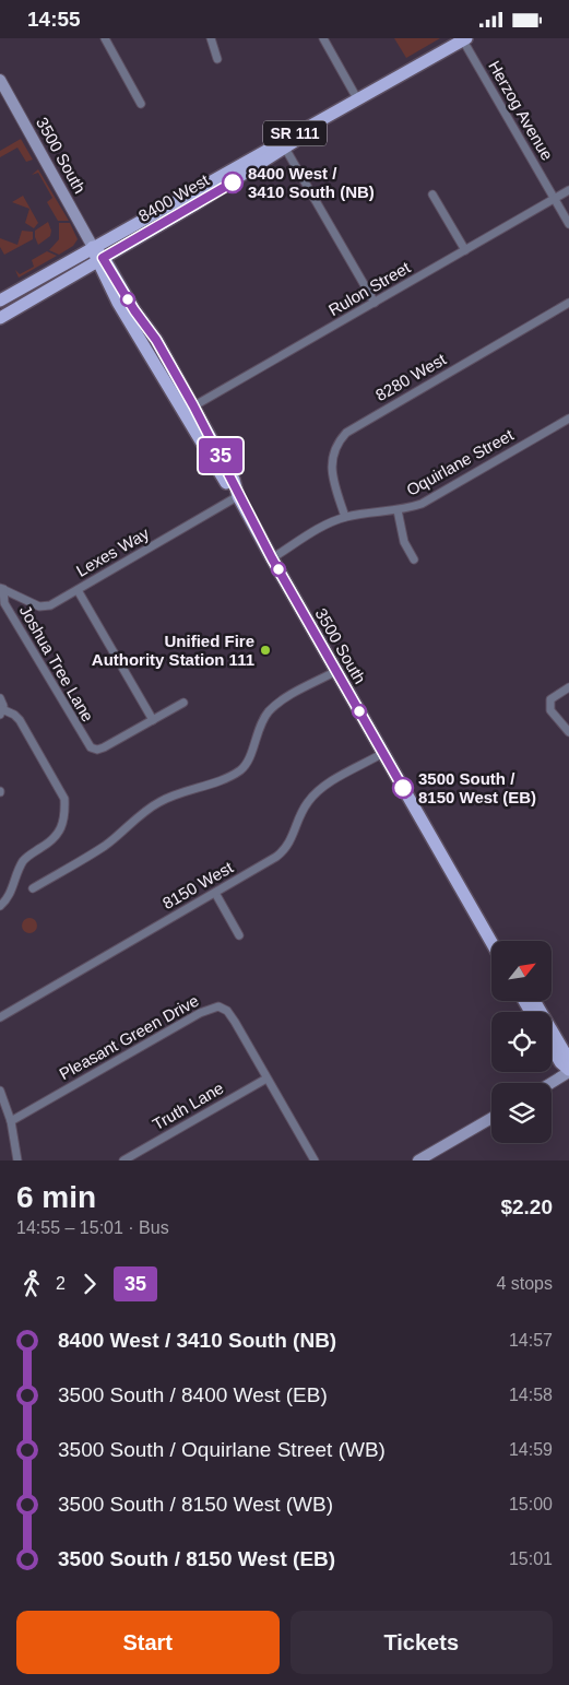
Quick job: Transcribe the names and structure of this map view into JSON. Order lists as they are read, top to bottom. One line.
{"streets":{"main road":["SR 111","3500 South","8400 West"],"street":["Herzog Avenue","Rulon Street","8280 West","Oquirlane Street","Lexes Way","Joshua Tree Lane","8150 West","Pleasant Green Drive","Truth Lane"]},"crossings":[["Herzog Avenue","8400 West"],["Herzog Avenue","Rulon Street"],["3500 South","8400 West"],["3500 South","Rulon Street"],["3500 South","Oquirlane Street"],["3500 South","Lexes Way"],["3500 South","8150 West"],["8280 West","Oquirlane Street"],["Lexes Way","Joshua Tree Lane"],["Pleasant Green Drive","Truth Lane"]],"places":["8400 West / 3410 South (NB)","Unified Fire Authority Station 111","3500 South / 8150 West (EB)"],"lines":["bus line 35"],"north":"top right","page":{"status":"14:55","on_map":"35","heading":["6 min","14:55 – 15:01 · Bus","$2.20"],"legs":["2","35","4 stops"],"list":[{"name":"8400 West / 3410 South (NB)","value":"14:57"},{"name":"3500 South / 8400 West (EB)","value":"14:58"},{"name":"3500 South / Oquirlane Street (WB)","value":"14:59"},{"name":"3500 South / 8150 West (WB)","value":"15:00"},{"name":"3500 South / 8150 West (EB)","value":"15:01"}],"buttons":["Start","Tickets"]}}
